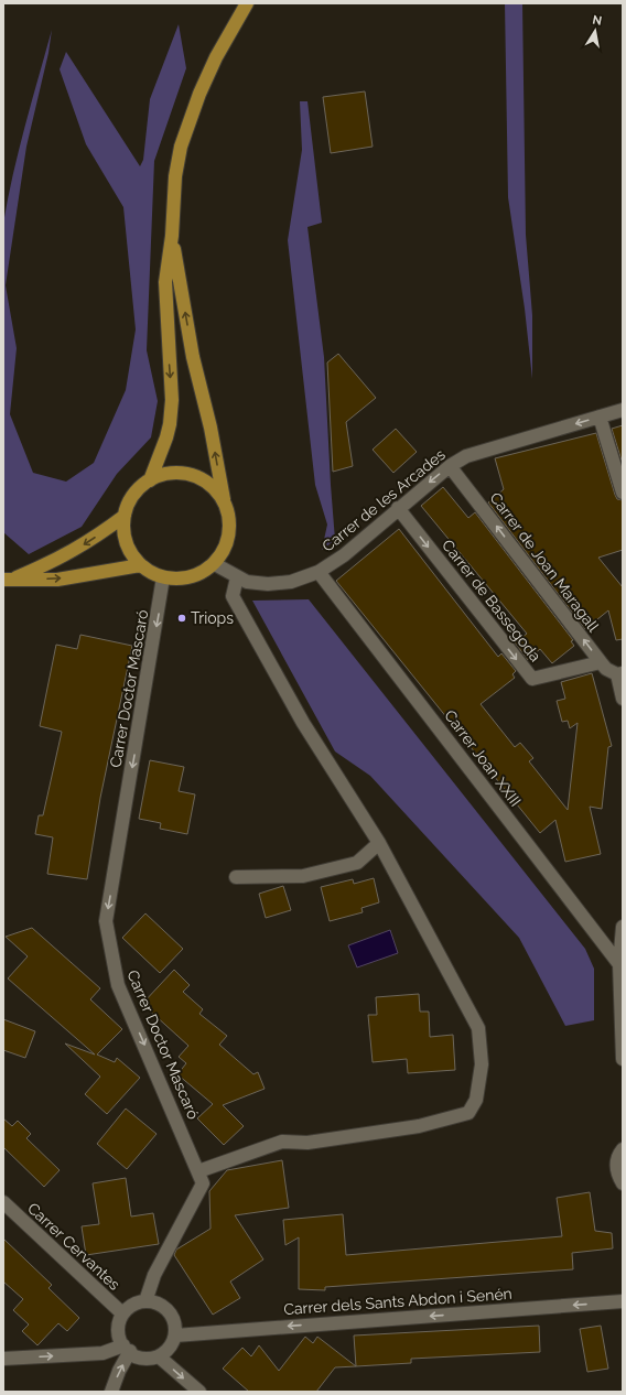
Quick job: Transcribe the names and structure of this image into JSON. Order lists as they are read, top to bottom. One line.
{"streets":{"street":["Carrer de les Arcades","Carrer de Joan Maragall","Carrer de Bassegoda","Carrer Doctor Mascaró","Carrer Joan XXIII","Carrer Cervantes","Carrer dels Sants Abdon i Senén"]},"crossings":[["Carrer de les Arcades","Carrer de Joan Maragall"],["Carrer de les Arcades","Carrer de Bassegoda"],["Carrer de les Arcades","Carrer Doctor Mascaró"],["Carrer de les Arcades","Carrer Joan XXIII"],["Carrer de Joan Maragall","Carrer de Bassegoda"],["Carrer Doctor Mascaró","Carrer Cervantes"],["Carrer Doctor Mascaró","Carrer dels Sants Abdon i Senén"],["Carrer Cervantes","Carrer dels Sants Abdon i Senén"]],"one_way":["Carrer de les Arcades","Carrer de Joan Maragall","Carrer de Bassegoda","Carrer Doctor Mascaró","Carrer dels Sants Abdon i Senén"],"places":["Triops"],"north":"top"}
